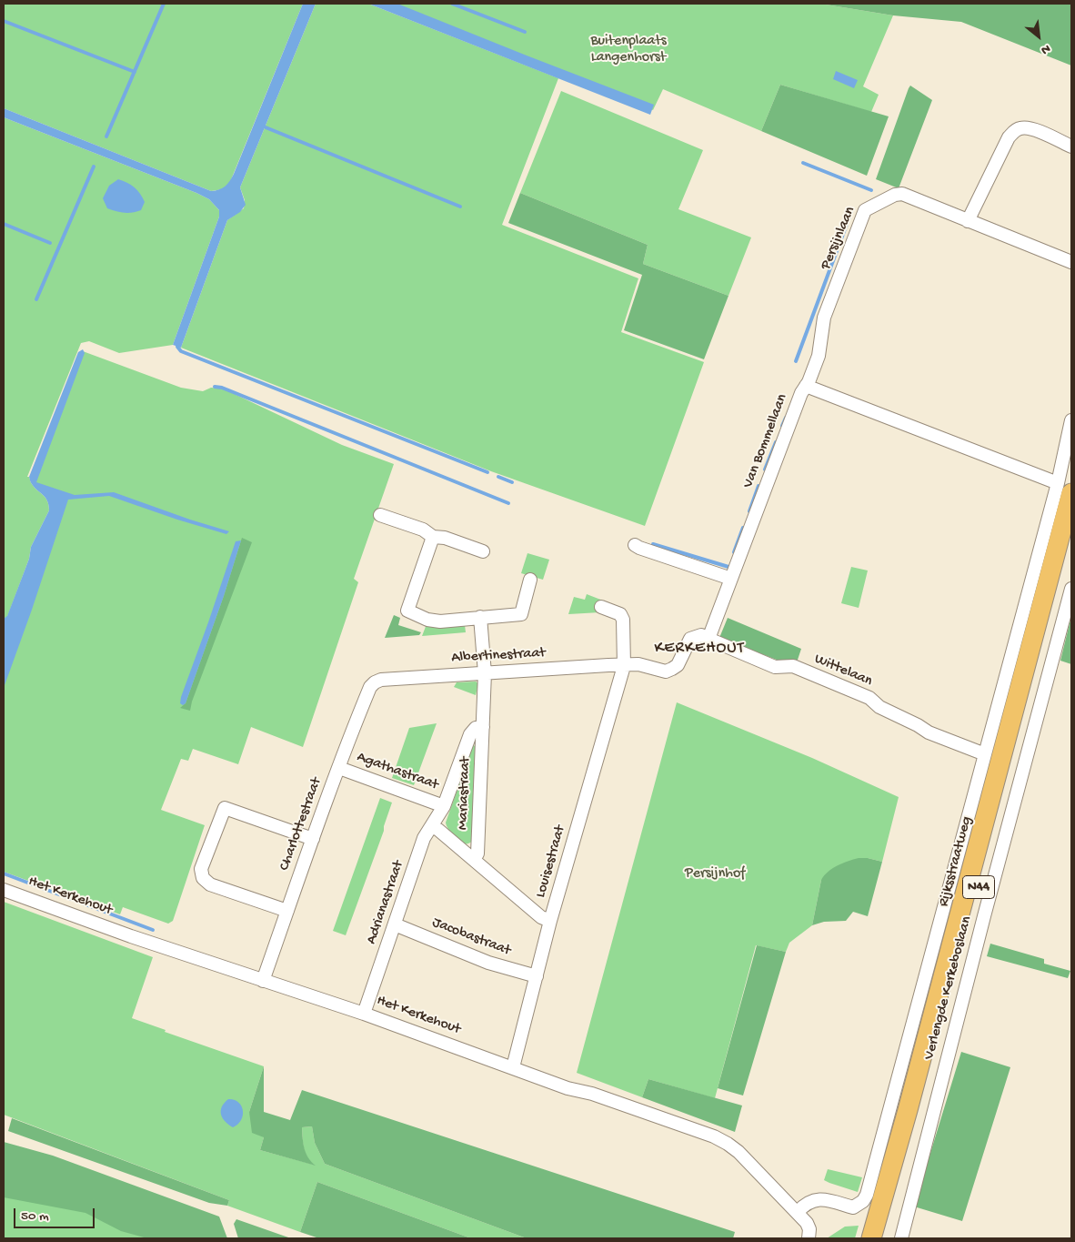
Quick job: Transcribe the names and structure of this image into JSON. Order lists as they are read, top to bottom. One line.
{"streets":{"main road":["Rijksstraatweg","N44"],"street":["Persijnlaan","Van Bommellaan","Albertinestraat","Wittelaan","Agathastraat","Mariastraat","Charlottestraat","Louisestraat","Het Kerkehout","Adrianastraat","Jacobastraat","Verlengde Kerkeboslaan"]},"crossings":[["Persijnlaan","Van Bommellaan"],["Van Bommellaan","Wittelaan"],["Van Bommellaan","Rijksstraatweg"],["Albertinestraat","Mariastraat"],["Albertinestraat","Charlottestraat"],["Albertinestraat","Louisestraat"],["Wittelaan","Rijksstraatweg"],["Agathastraat","Mariastraat"],["Agathastraat","Charlottestraat"],["Agathastraat","Adrianastraat"],["Mariastraat","Adrianastraat"],["Charlottestraat","Het Kerkehout"],["Louisestraat","Het Kerkehout"],["Louisestraat","Jacobastraat"],["Rijksstraatweg","Het Kerkehout"],["Het Kerkehout","Adrianastraat"],["Adrianastraat","Jacobastraat"]],"districts":["KERKEHOUT"],"parks":["Buitenplaats Langenhorst","Persijnhof"],"scale_bar":"50 m","north":"bottom right"}
